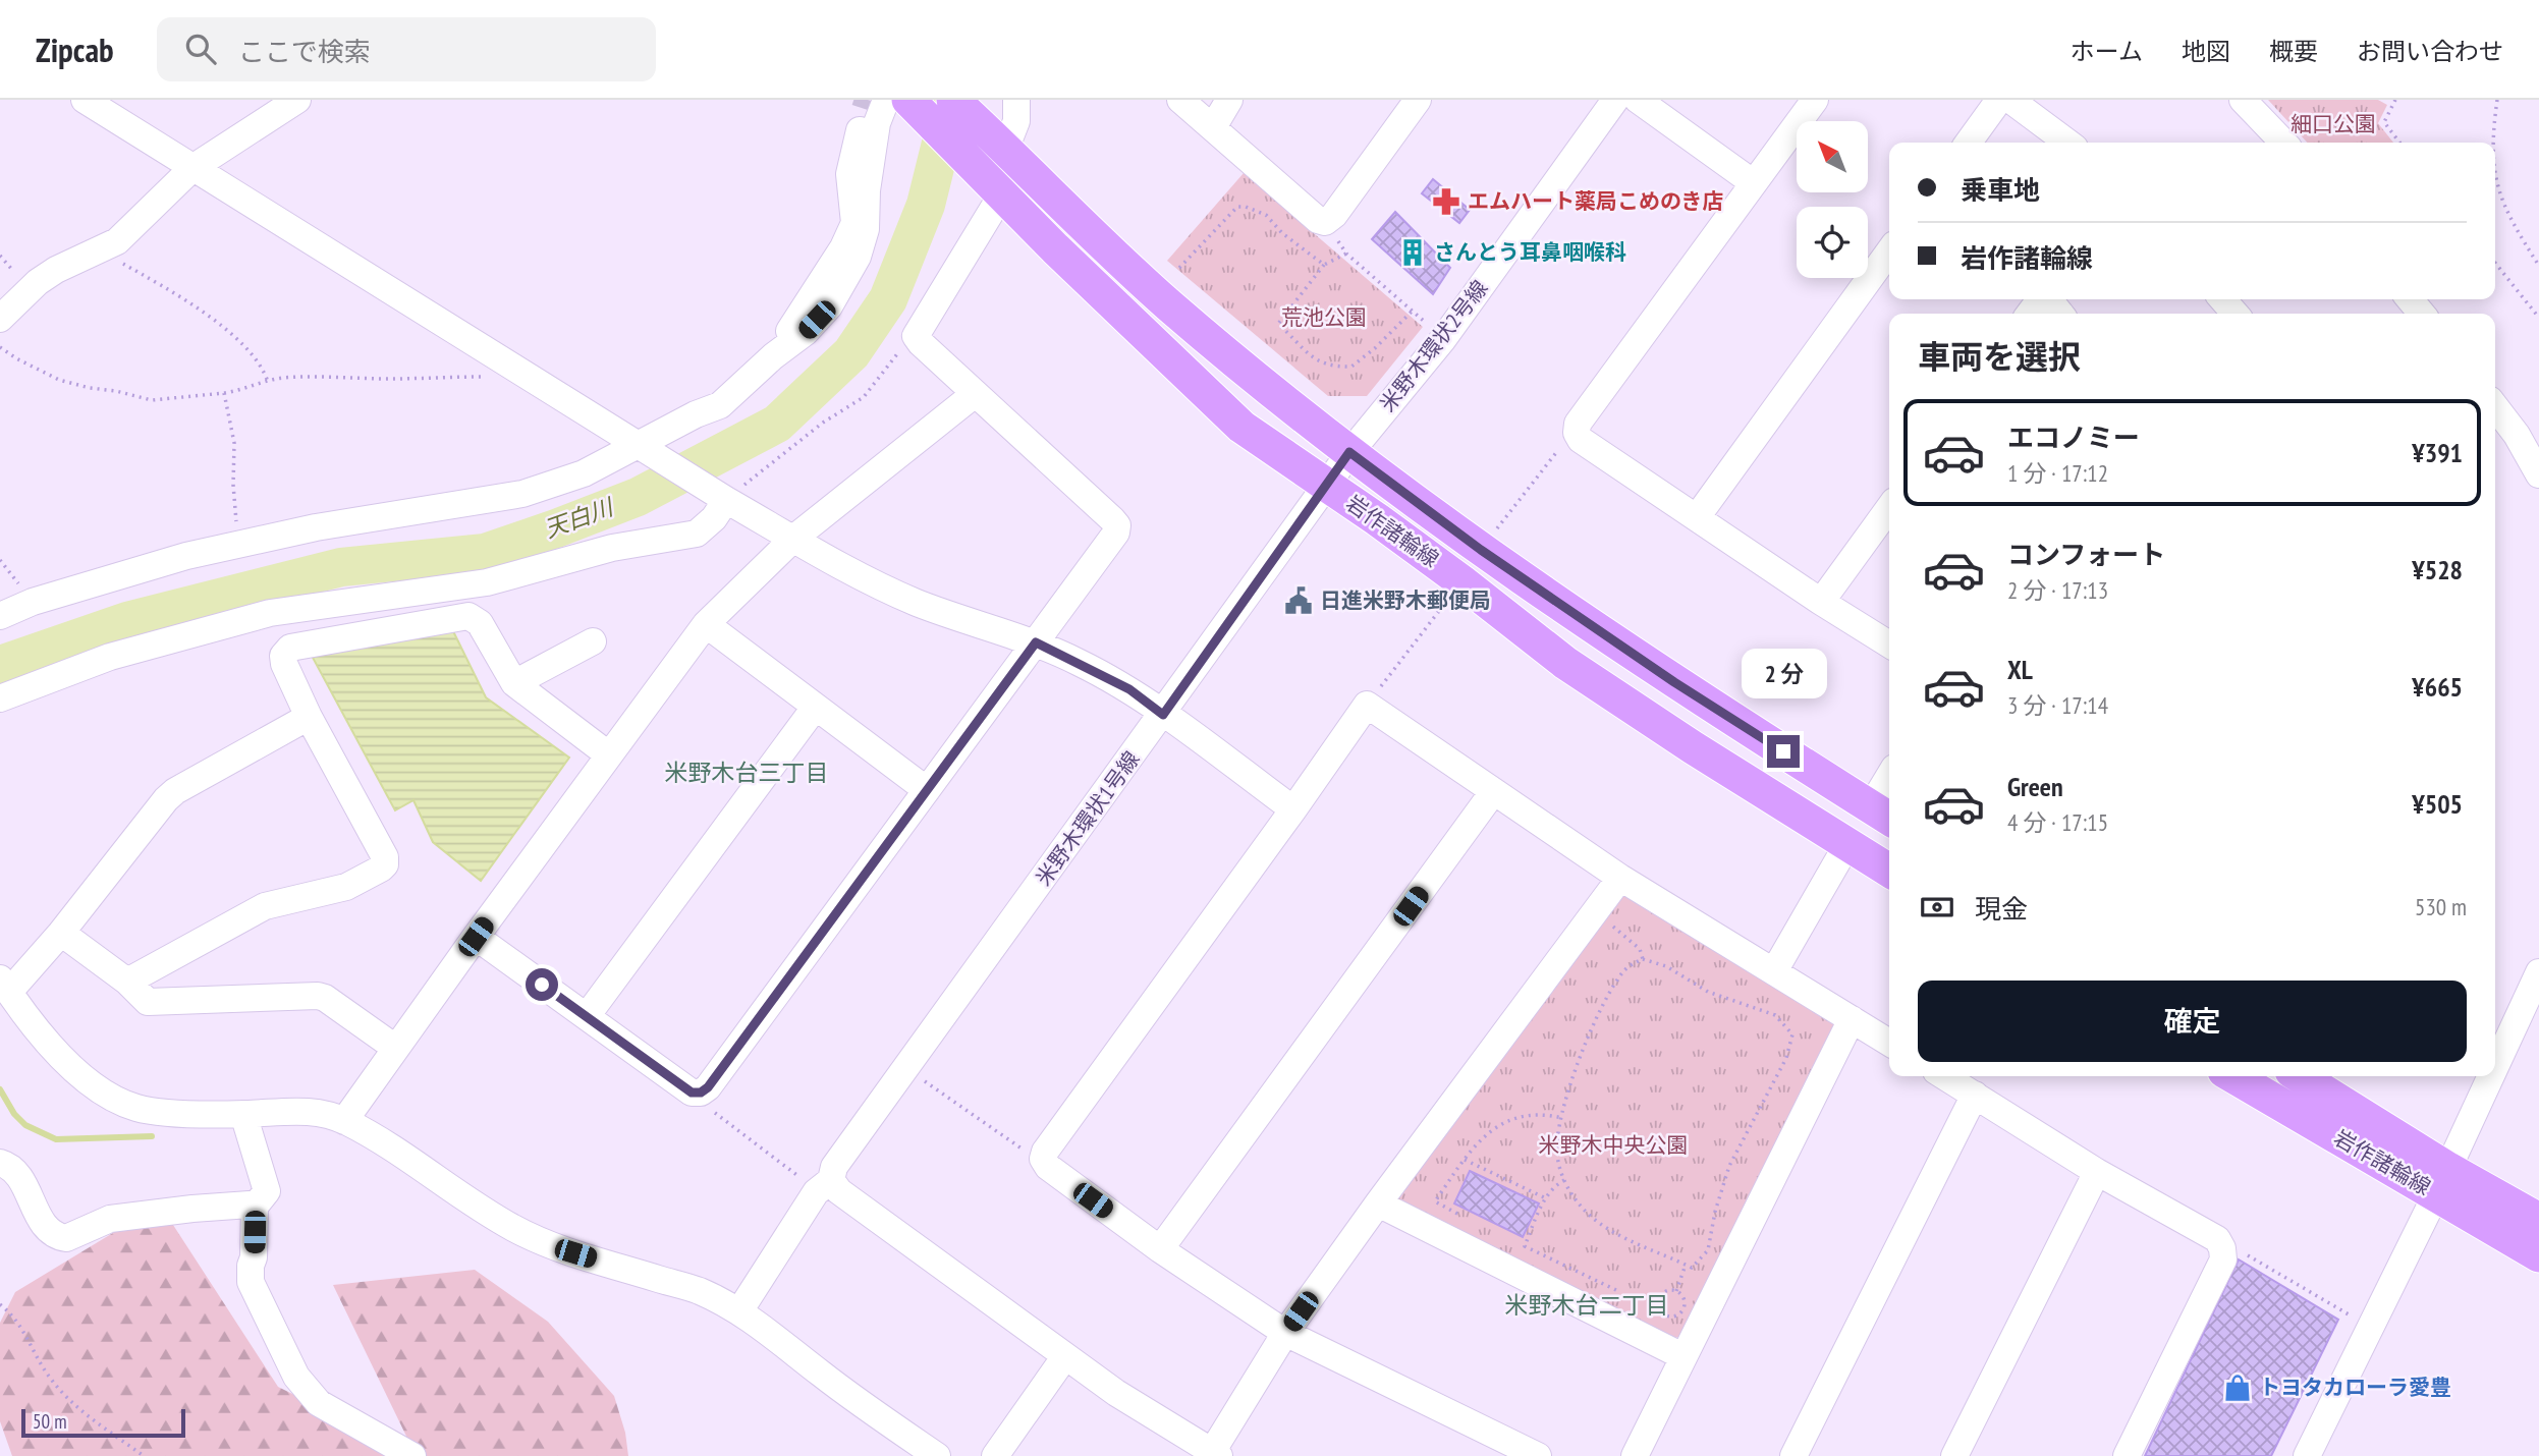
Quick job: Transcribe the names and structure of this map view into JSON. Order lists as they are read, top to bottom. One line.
{"streets":{"main road":["岩作諸輪線"],"street":["米野木環状2号線","米野木環状1号線"]},"crossings":[["米野木環状2号線","岩作諸輪線"],["米野木環状2号線","米野木環状1号線"],["岩作諸輪線","米野木環状1号線"]],"districts":["米野木台三丁目","米野木台二丁目"],"water":["天白川"],"parks":["細口公園","荒池公園","米野木中央公園"],"places":{"pharmacy":["エムハート薬局こめのき店"],"building":["さんとう耳鼻咽喉科"],"public building":["日進米野木郵便局"],"shop":["トヨタカローラ愛豊"]},"scale_bar":"50 m","north":"top left","page":{"header":"Zipcab","search":"ここで検索","nav":["ホーム","地図","概要","お問い合わせ"],"banner":["乗車地","岩作諸輪線"],"heading":"車両を選択","list":[{"name":"エコノミー","note":"1 分 · 17:12","value":"¥391"},{"name":"コンフォート","note":"2 分 · 17:13","value":"¥528"},{"name":"XL","note":"3 分 · 17:14","value":"¥665"},{"name":"Green","note":"4 分 · 17:15","value":"¥505"}],"bubble":"2 分","pay":["現金","530 m"],"buttons":"確定","scale":"50 m"}}
